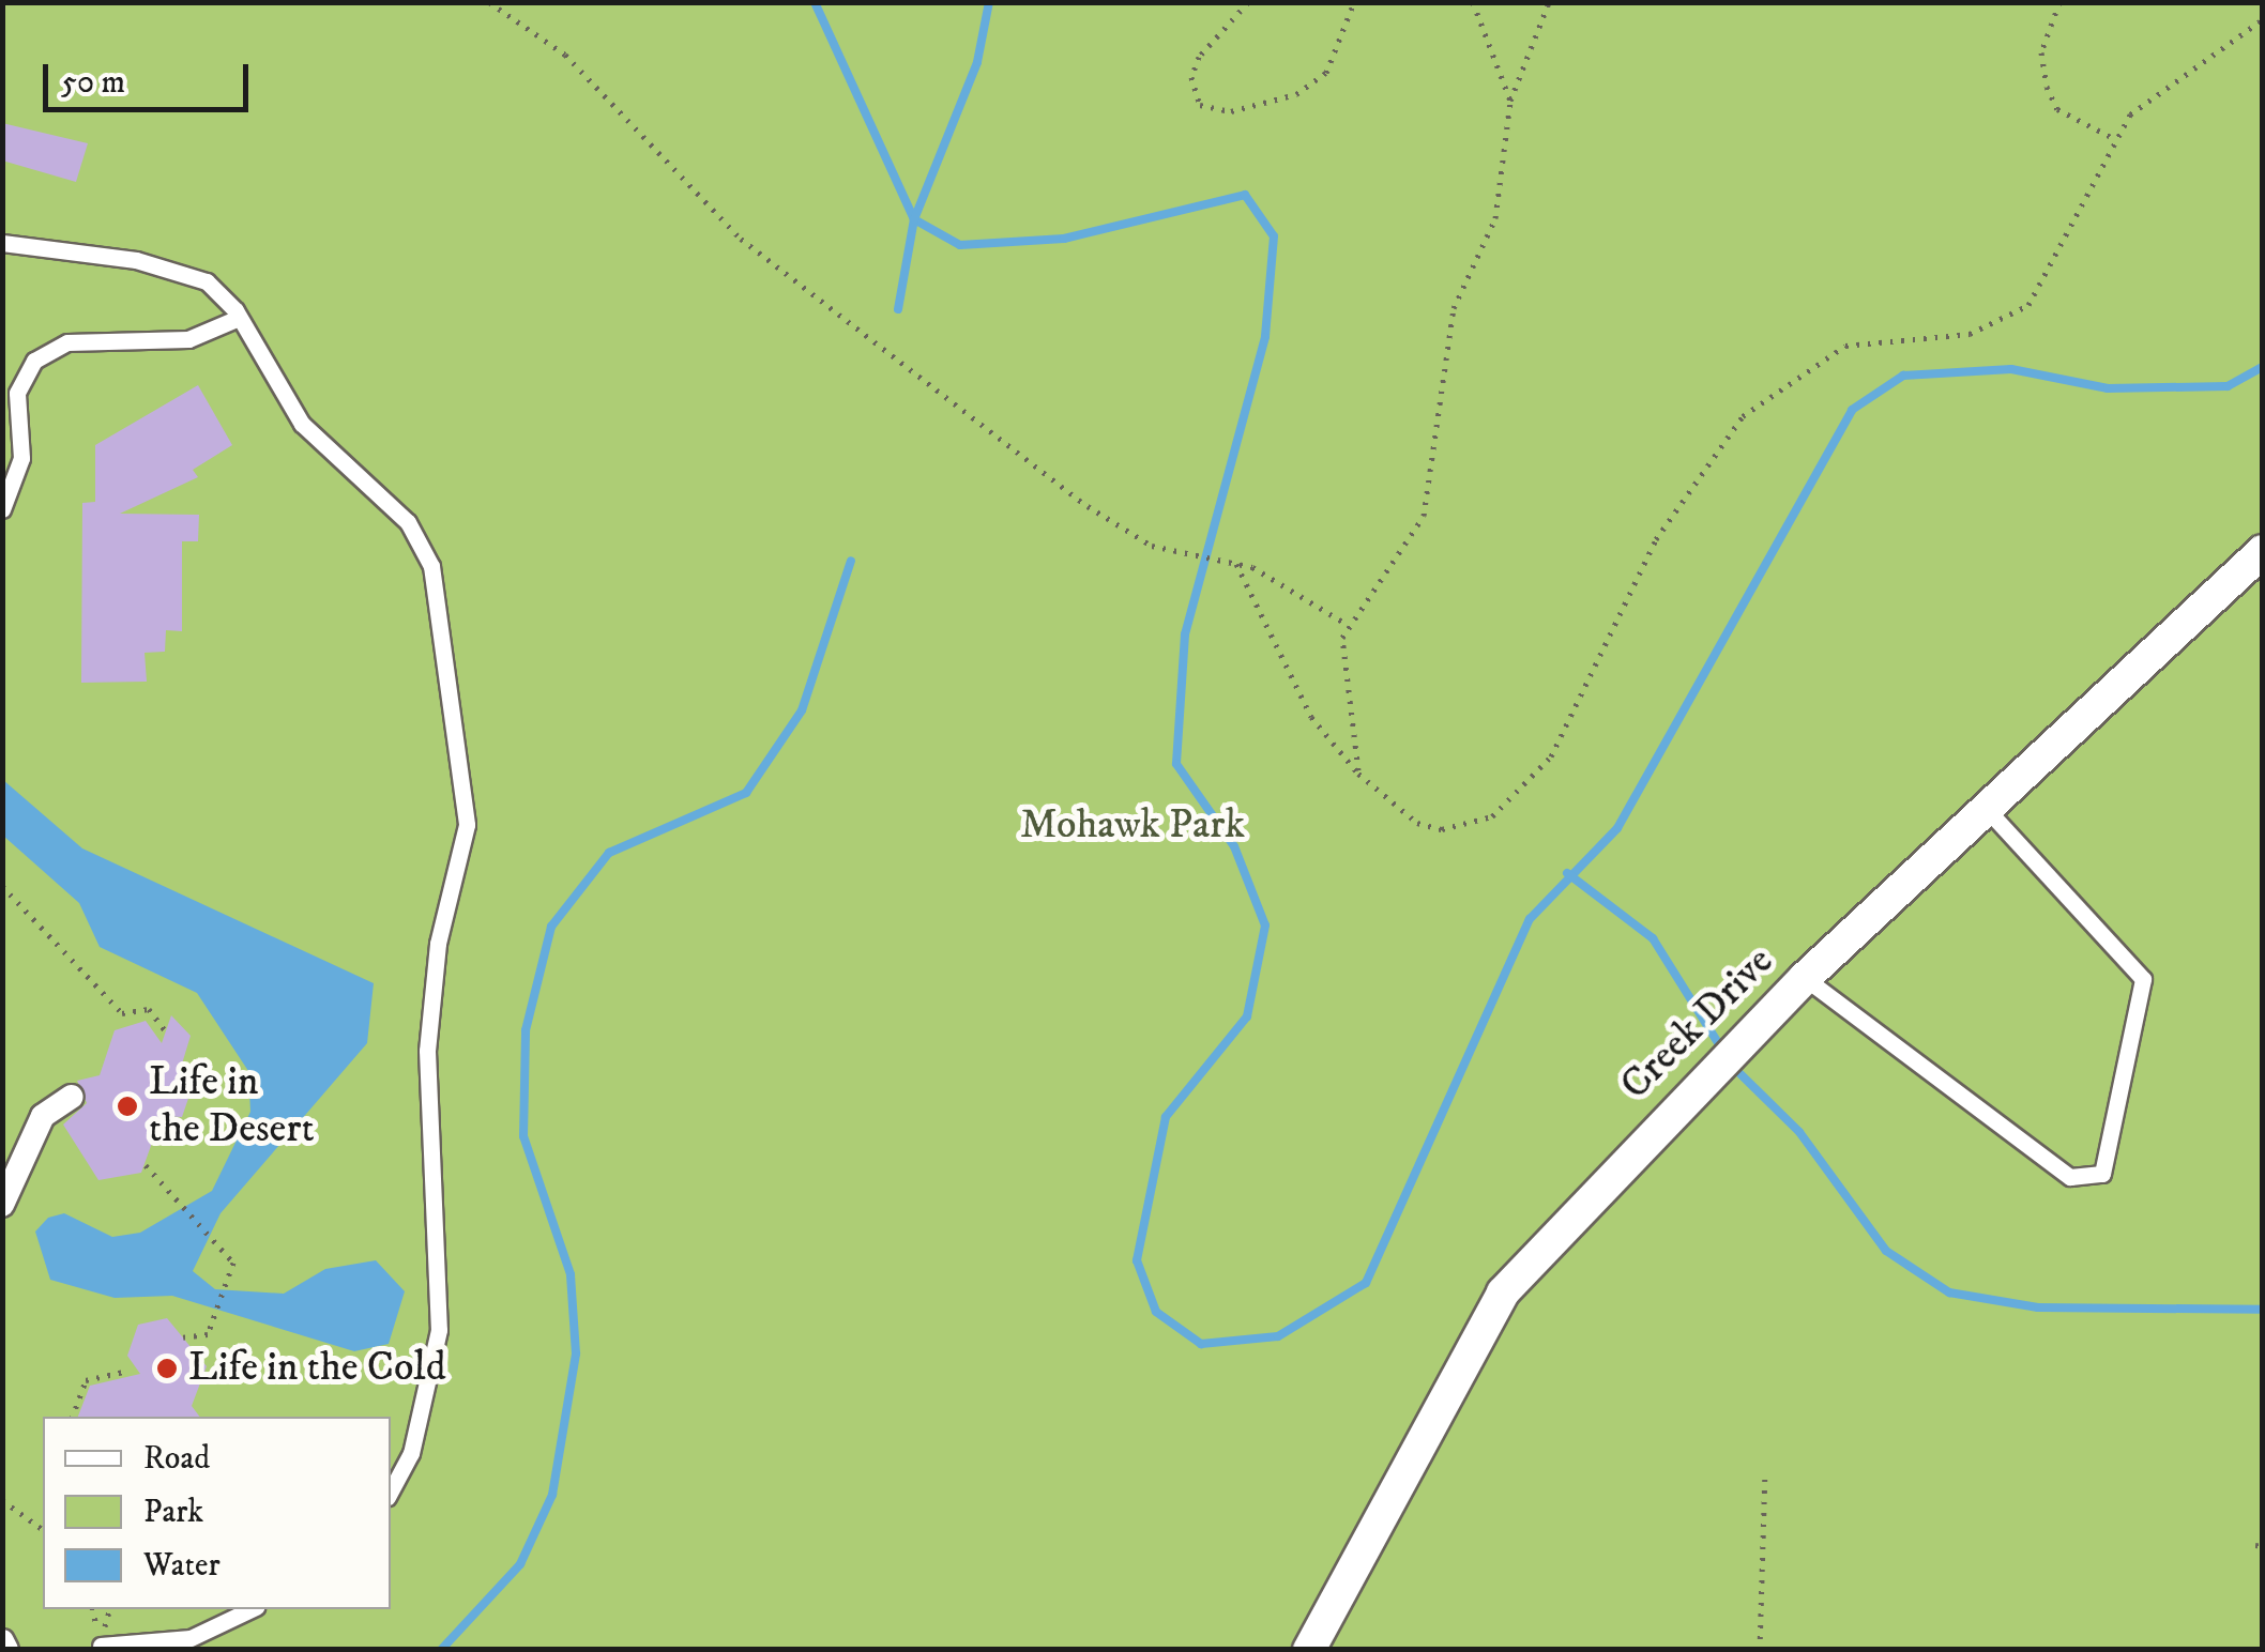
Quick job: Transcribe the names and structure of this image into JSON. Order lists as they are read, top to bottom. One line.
{"streets":{"street":["Creek Drive"]},"parks":["Mohawk Park"],"places":["Life in the Desert","Life in the Cold"],"legend":["Road","Park","Water"],"scale_bar":"50 m"}
